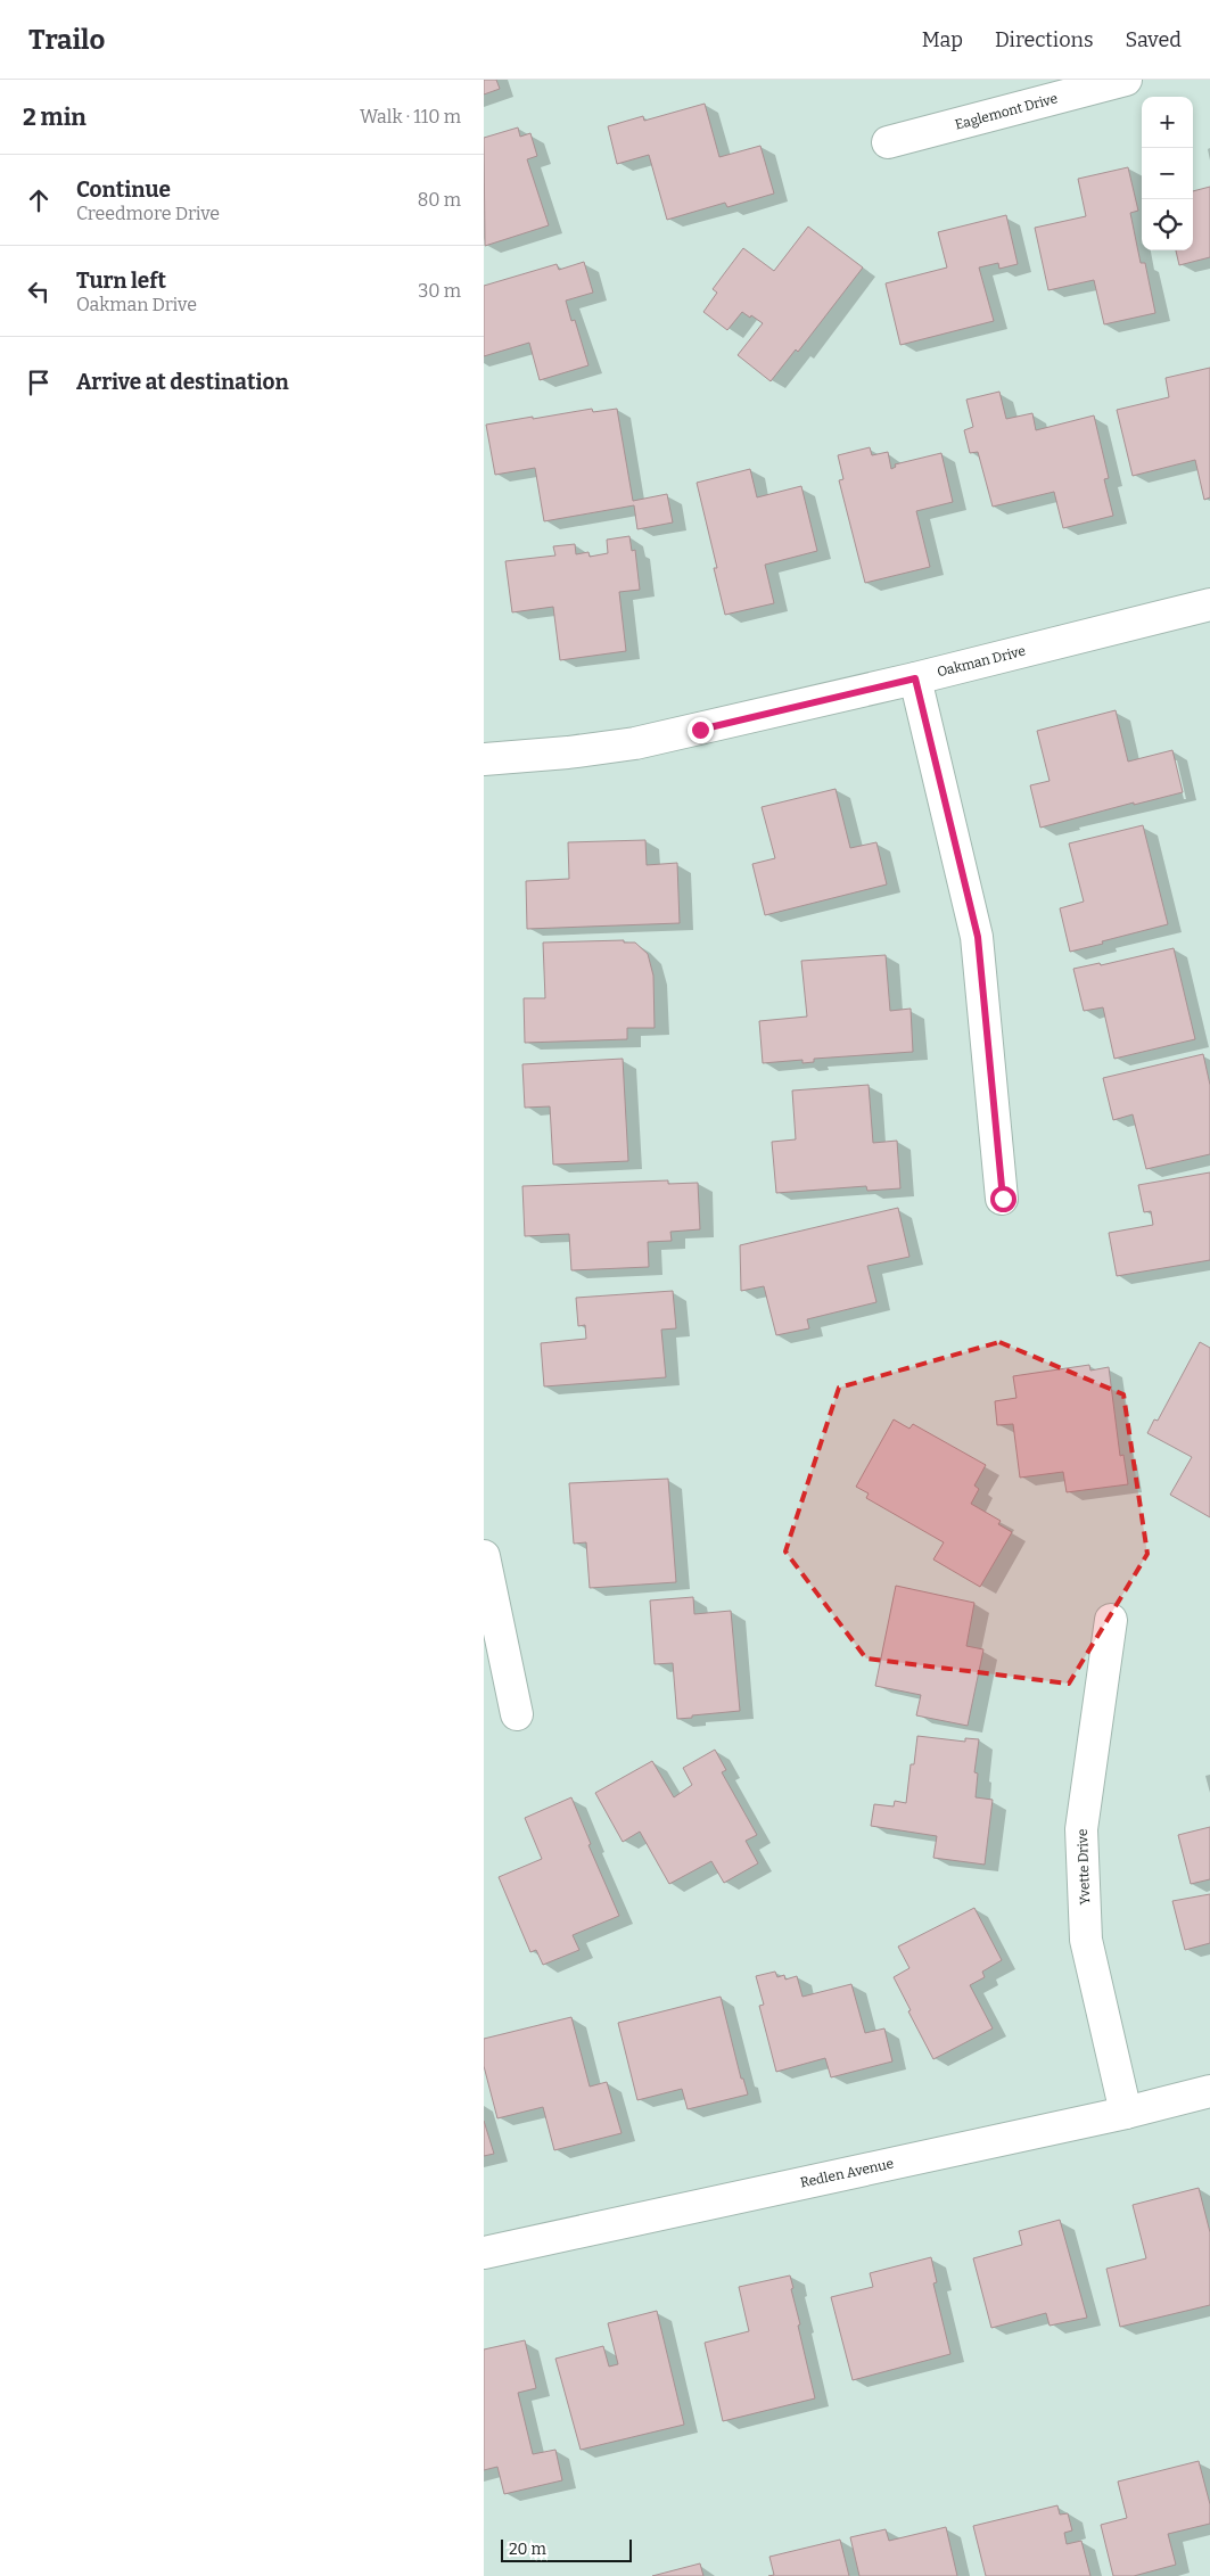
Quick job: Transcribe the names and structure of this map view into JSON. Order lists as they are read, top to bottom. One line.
{"streets":{"street":["Eaglemont Drive","Oakman Drive","Yvette Drive","Redlen Avenue"]},"crossings":[["Yvette Drive","Redlen Avenue"]],"scale_bar":"20 m","page":{"header":"Trailo","nav":["Map","Directions","Saved"],"heading":["2 min","Walk · 110 m"],"map_buttons":["+","−"],"list":[["Continue","Creedmore Drive","80 m"],["Turn left","Oakman Drive","30 m"],"Arrive at destination"],"scale":"20 m"}}
